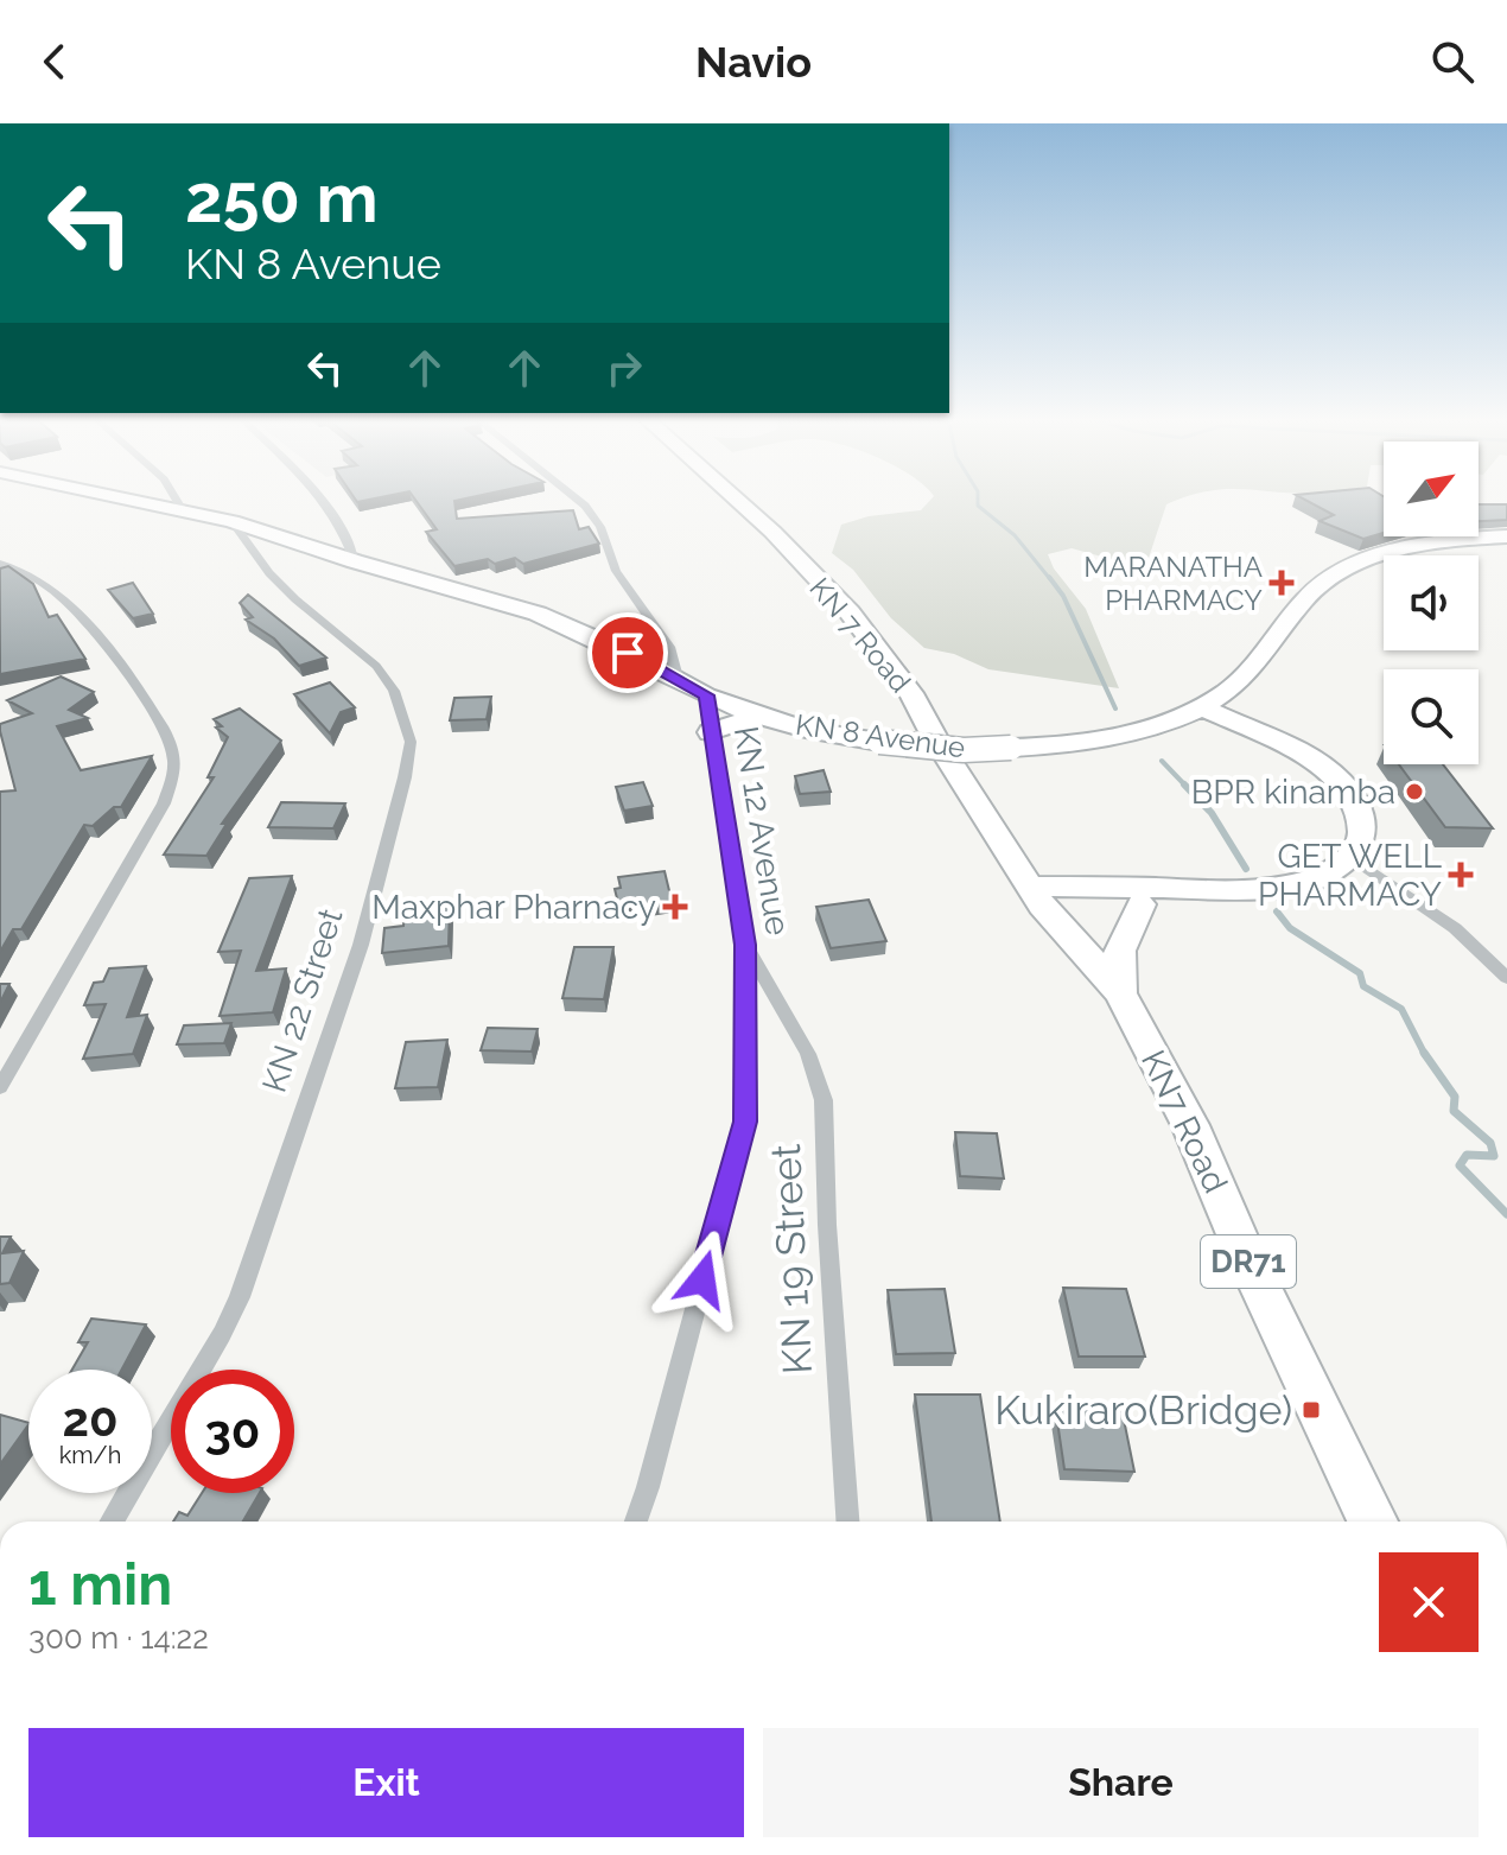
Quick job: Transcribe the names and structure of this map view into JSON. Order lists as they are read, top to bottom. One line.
{"streets":{"main road":["KN 7 Road","KN 8 Avenue","KN7 Road","DR71"],"street":["KN 12 Avenue","KN 22 Street","KN 19 Street"]},"crossings":[["KN 7 Road","KN7 Road"],["KN 8 Avenue","KN 12 Avenue"],["KN 8 Avenue","KN 22 Street"],["KN 12 Avenue","KN 19 Street"]],"places":{"health":["MARANATHA PHARMACY","GET WELL PHARMACY","Maxphar Pharnacy"],"other":["BPR kinamba"],"transit":["Kukiraro(Bridge)"]},"north":"top right","page":{"header":"Navio","turn":["250 m","KN 8 Avenue"],"speed":"20 km/h","limit":"30","heading":["1 min","300 m · 14:22"],"buttons":["Exit","Share"]}}
